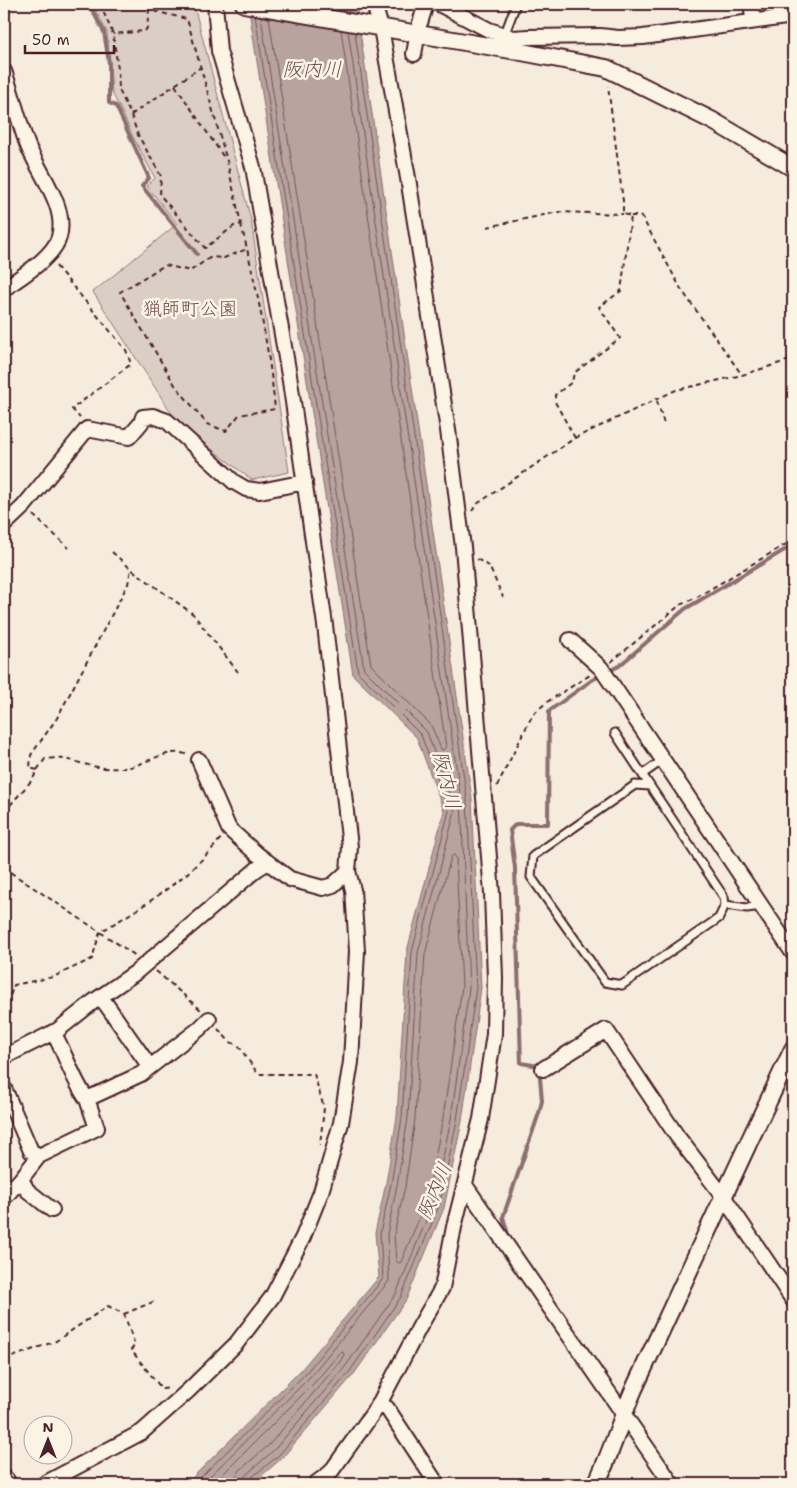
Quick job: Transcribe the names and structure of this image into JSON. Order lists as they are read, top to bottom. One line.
{"water":["阪内川"],"parks":["猟師町公園"],"scale_bar":"50 m","north":"top"}
